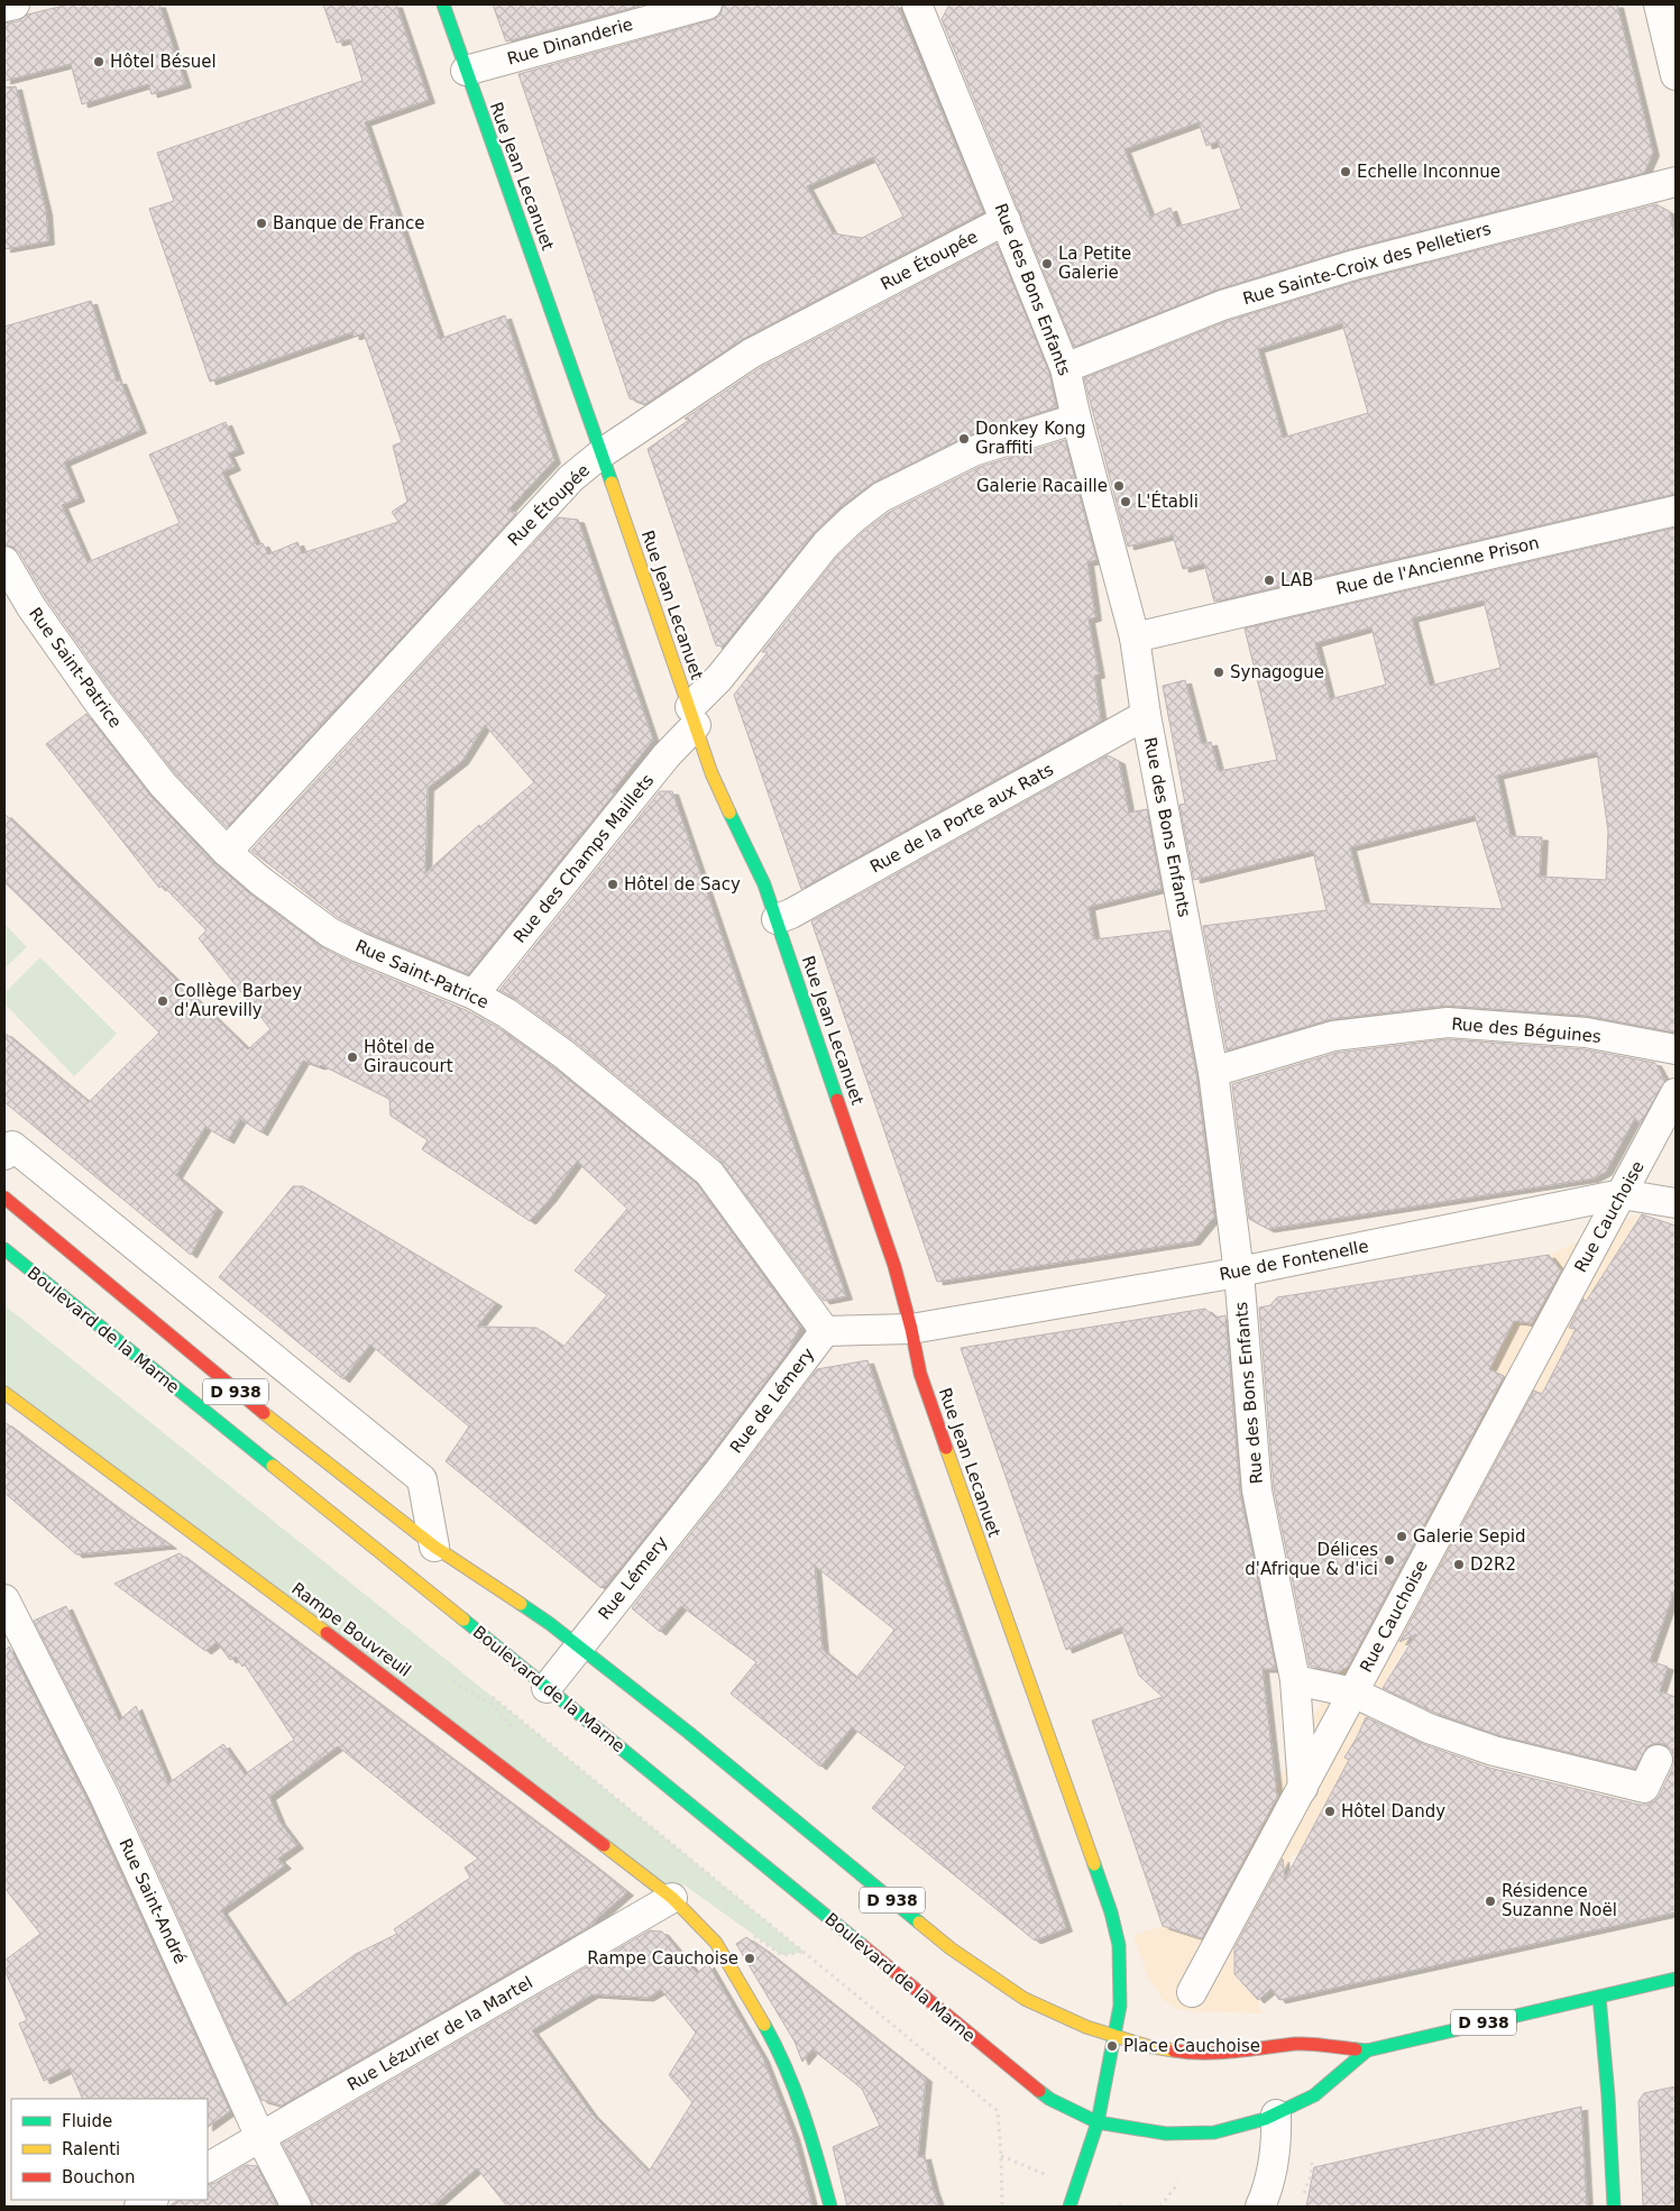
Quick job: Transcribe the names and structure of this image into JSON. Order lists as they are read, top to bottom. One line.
{"streets":{"street":["Rue Dinanderie","Rue Jean Lecanuet","Rue Étoupée","Rue Sainte-Croix des Pelletiers","Rue des Bons Enfants","Rue de l'Ancienne Prison","Rue Saint-Patrice","Rue de la Porte aux Rats","Rue des Champs Maillets","Rue des Béguines","Rue Cauchoise","Rue de Fontenelle","Boulevard de la Marne","D 938","Rue de Lémery","Rue Lémery","Rampe Bouvreuil","Rue Saint-André","Rue Lézurier de la Martel"]},"crossings":[["Rue Dinanderie","Rue Jean Lecanuet"],["Rue Jean Lecanuet","Rue Étoupée"],["Rue Jean Lecanuet","Rue de la Porte aux Rats"],["Rue Jean Lecanuet","Rue des Champs Maillets"],["Rue Jean Lecanuet","Rue de Fontenelle"],["Rue Jean Lecanuet","Boulevard de la Marne"],["Rue Jean Lecanuet","D 938"],["Rue Étoupée","Rue des Bons Enfants"],["Rue Étoupée","Rue Saint-Patrice"],["Rue Sainte-Croix des Pelletiers","Rue des Bons Enfants"],["Rue des Bons Enfants","Rue de l'Ancienne Prison"],["Rue des Bons Enfants","Rue de la Porte aux Rats"],["Rue des Bons Enfants","Rue des Champs Maillets"],["Rue des Bons Enfants","Rue des Béguines"],["Rue des Bons Enfants","Rue Cauchoise"],["Rue des Bons Enfants","Rue de Fontenelle"],["Rue Saint-Patrice","Rue des Champs Maillets"],["Rue Saint-Patrice","Rue de Lémery"],["Rue Cauchoise","Rue de Fontenelle"],["Boulevard de la Marne","D 938"],["Boulevard de la Marne","Rue Lémery"],["D 938","Rue Lémery"],["Rue de Lémery","Rue Lémery"],["Rampe Bouvreuil","Rue Lézurier de la Martel"],["Rue Saint-André","Rue Lézurier de la Martel"]],"places":["Hôtel Bésuel","Echelle Inconnue","Banque de France","La Petite Galerie","Donkey Kong Graffiti","Galerie Racaille","L'Établi","LAB","Synagogue","Hôtel de Sacy","Collège Barbey d'Aurevilly","Hôtel de Giraucourt","Galerie Sepid","Délices d'Afrique & d'ici","D2R2","Hôtel Dandy","Résidence Suzanne Noël","Rampe Cauchoise","Place Cauchoise"],"legend":["Fluide","Ralenti","Bouchon"]}
